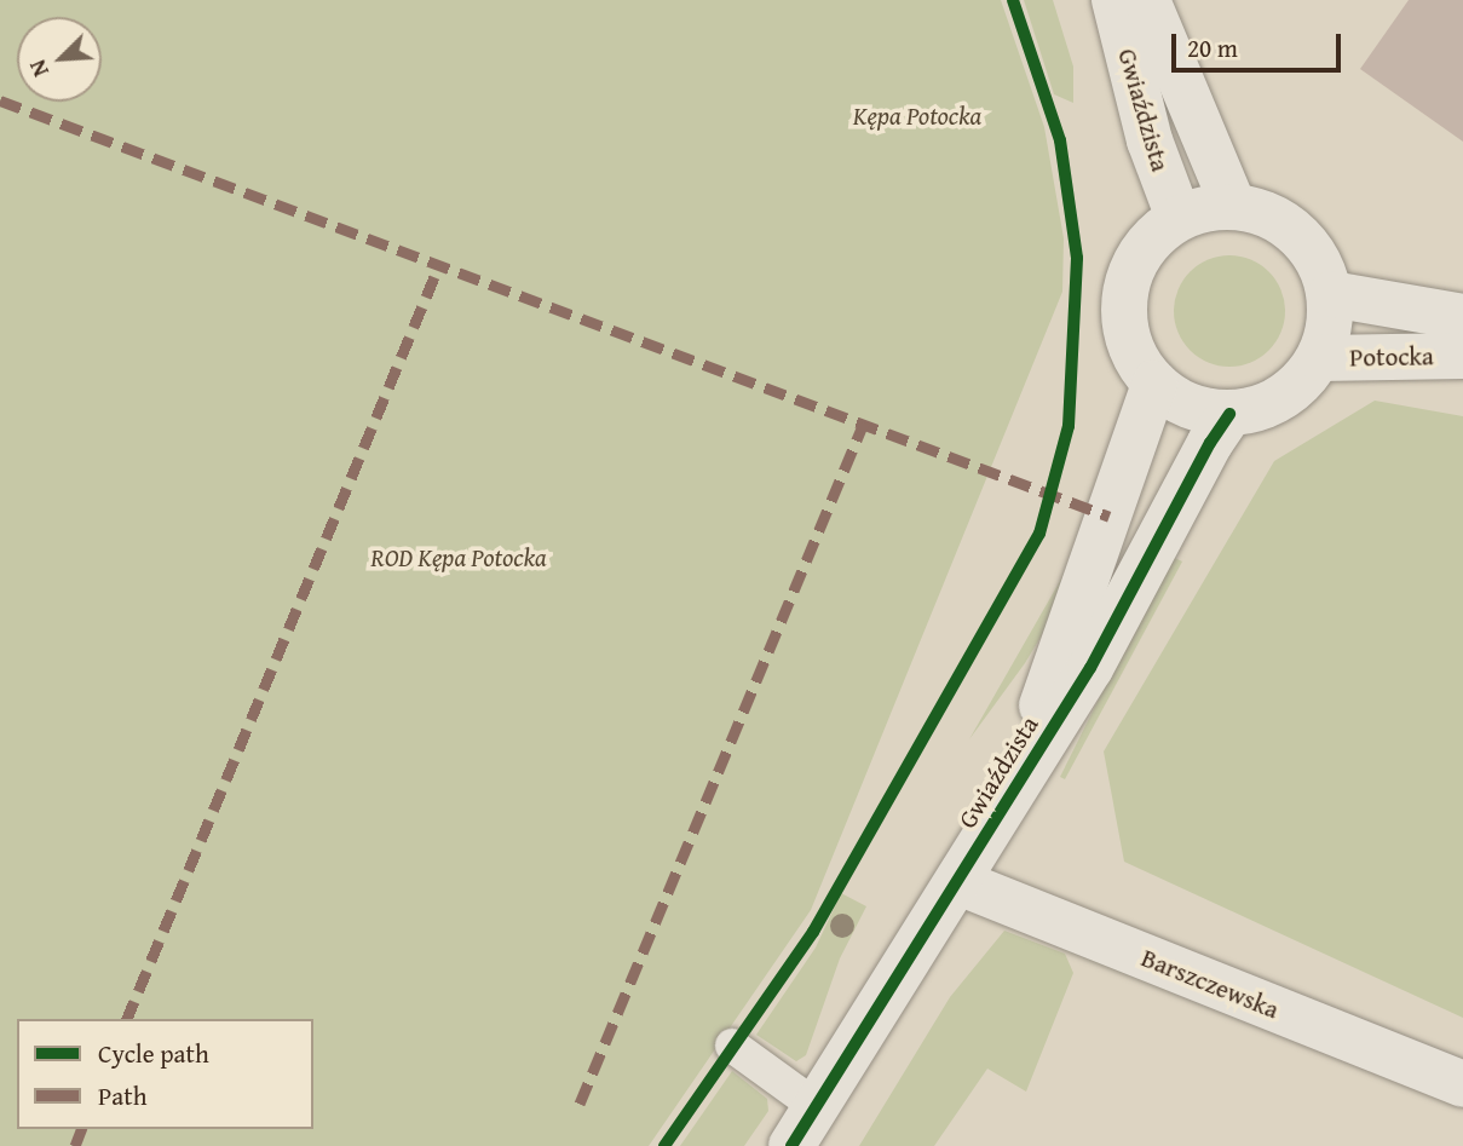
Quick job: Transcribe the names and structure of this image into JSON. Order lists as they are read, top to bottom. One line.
{"streets":{"street":["Gwiaździsta","Potocka","Barszczewska"]},"crossings":[["Gwiaździsta","Potocka"],["Gwiaździsta","Barszczewska"]],"parks":["Kępa Potocka","ROD Kępa Potocka"],"legend":["Cycle path","Path"],"scale_bar":"20 m","north":"bottom left"}
